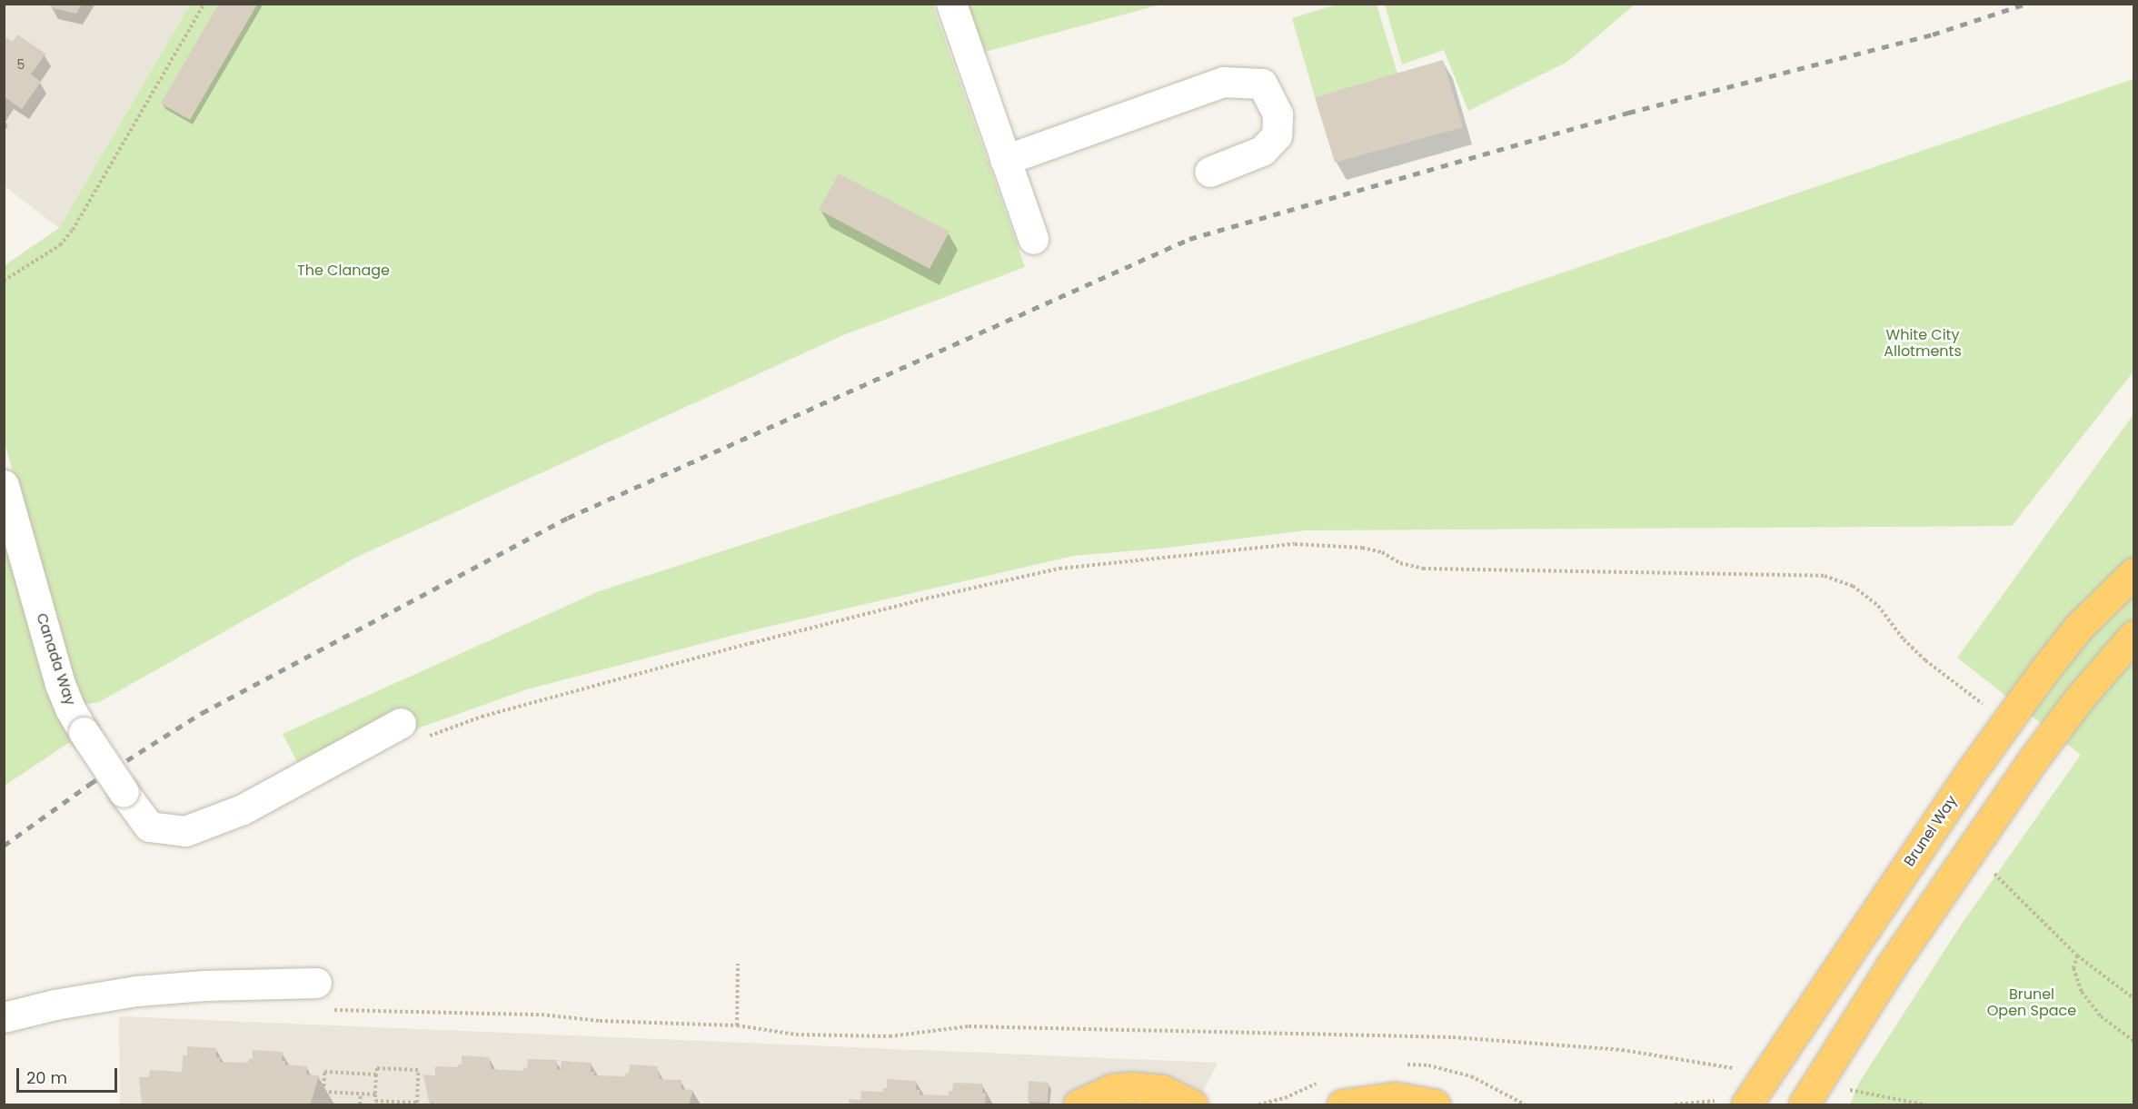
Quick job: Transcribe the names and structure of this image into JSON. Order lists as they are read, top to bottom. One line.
{"streets":{"highway":["Brunel Way"],"lane":["Canada Way"]},"parks":["The Clanage","White City Allotments","Brunel Open Space"],"house_numbers":["5"],"scale_bar":"20 m"}
